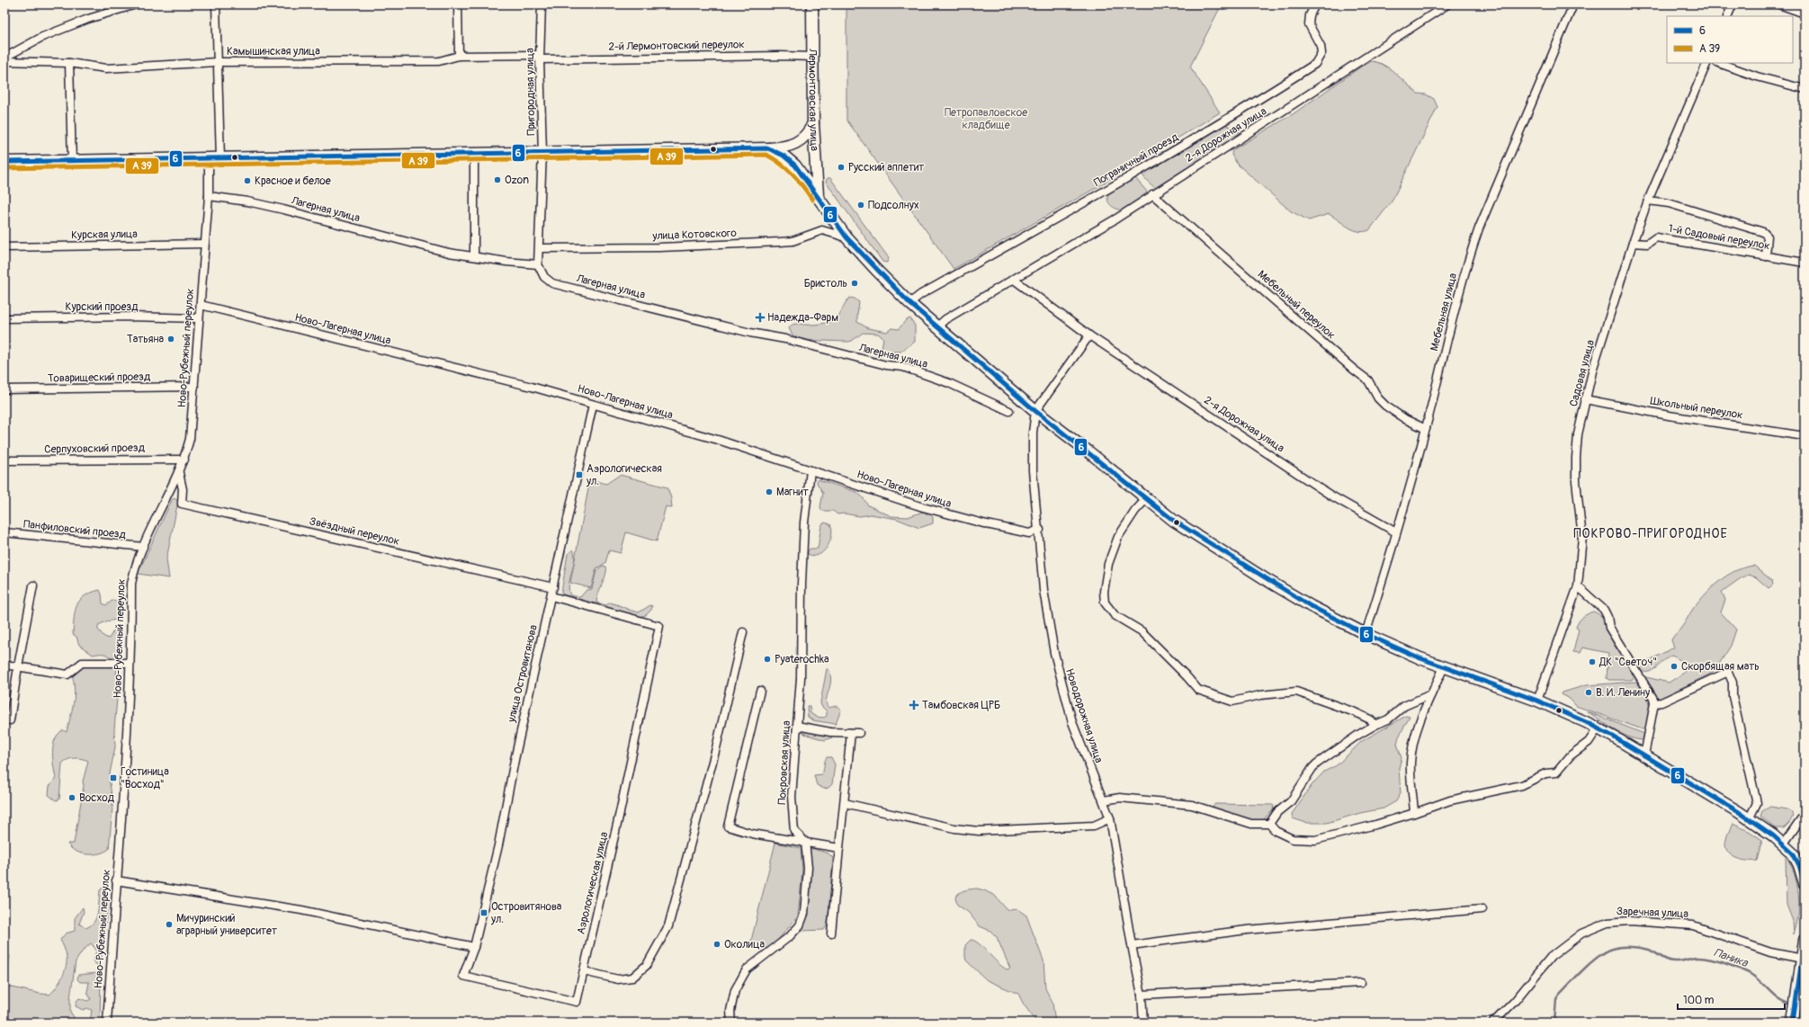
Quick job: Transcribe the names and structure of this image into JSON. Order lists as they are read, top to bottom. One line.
{"streets":{"main road":["Лермонтовская улица"],"street":["2-й Лермонтовский переулок","Камышинская улица","Пригородная улица","2-я Дорожная улица","Пограничный проезд","Лагерная улица","Курская улица","улица Котовского","1-й Садовый переулок","Мебельный переулок","Курский проезд","Мебельная улица","Ново-Лагерная улица","Ново-Рубежный переулок","Садовая улица","Товарищеский проезд","Школьный переулок","Серпуховский проезд","Панфиловский проезд","Звёздный переулок","улица Островитянова","Новодорожная улица","Покровская улица","Аэрологическая улица","Заречная улица"]},"crossings":[["2-й Лермонтовский переулок","Камышинская улица"],["2-й Лермонтовский переулок","Пригородная улица"],["2-й Лермонтовский переулок","Лермонтовская улица"],["Камышинская улица","Пригородная улица"],["Пригородная улица","Лагерная улица"],["Пригородная улица","улица Котовского"],["2-я Дорожная улица","Мебельный переулок"],["2-я Дорожная улица","Мебельная улица"],["Лагерная улица","Ново-Рубежный переулок"],["Курская улица","Ново-Рубежный переулок"],["1-й Садовый переулок","Садовая улица"],["Мебельный переулок","Мебельная улица"],["Курский проезд","Ново-Рубежный переулок"],["Ново-Лагерная улица","Ново-Рубежный переулок"],["Ново-Лагерная улица","улица Островитянова"],["Ново-Лагерная улица","Новодорожная улица"],["Ново-Лагерная улица","Покровская улица"],["Ново-Рубежный переулок","Товарищеский проезд"],["Ново-Рубежный переулок","Серпуховский проезд"],["Ново-Рубежный переулок","Панфиловский проезд"],["Ново-Рубежный переулок","Звёздный переулок"],["Садовая улица","Школьный переулок"],["Звёздный переулок","улица Островитянова"],["улица Островитянова","Аэрологическая улица"]],"districts":["ПОКРОВО-ПРИГОРОДНОЕ"],"water":["Паника"],"parks":["Петропавловское кладбище"],"places":{"other":["Русский аппетит","Ozon","Красное и белое","Подсолнух","Бристоль","Татьяна","Магнит","Pyaterochka","ДК \"Светоч\"","Скорбящая мать","В. И. Ленину","Восход","Мичуринский аграрный университет","Околица"],"health":["Надежда-Фарм","Тамбовская ЦРБ"],"transit":["Аэрологическая ул.","Гостиница \"Восход\"","Островитянова ул."]},"lines":["transit line 6"],"legend":["6","А 39"],"scale_bar":"100 m"}
